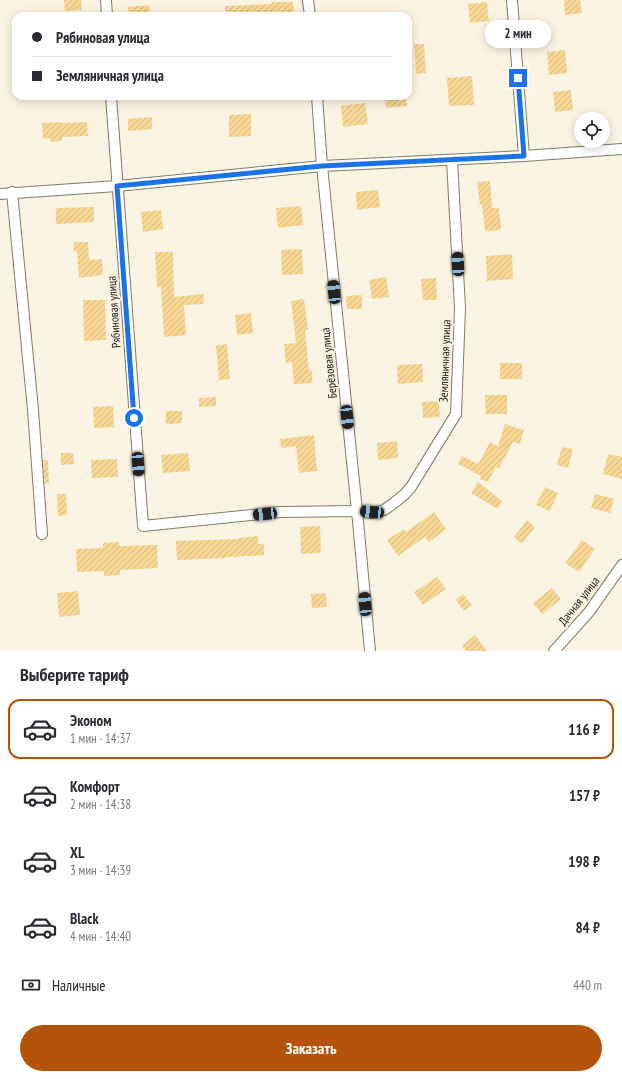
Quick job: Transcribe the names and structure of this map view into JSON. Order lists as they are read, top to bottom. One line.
{"streets":{"street":["Рябиновая улица","Земляничная улица","Берёзовая улица","Дачная улица"]},"crossings":[["Рябиновая улица","Земляничная улица"],["Земляничная улица","Берёзовая улица"]],"page":{"banner":["Рябиновая улица","Земляничная улица"],"bubble":"2 мин","heading":"Выберите тариф","list":[{"name":"Эконом","note":"1 мин · 14:37","value":"116 ₽"},{"name":"Комфорт","note":"2 мин · 14:38","value":"157 ₽"},{"name":"XL","note":"3 мин · 14:39","value":"198 ₽"},{"name":"Black","note":"4 мин · 14:40","value":"84 ₽"}],"pay":["Наличные","440 m"],"buttons":"Заказать"}}
